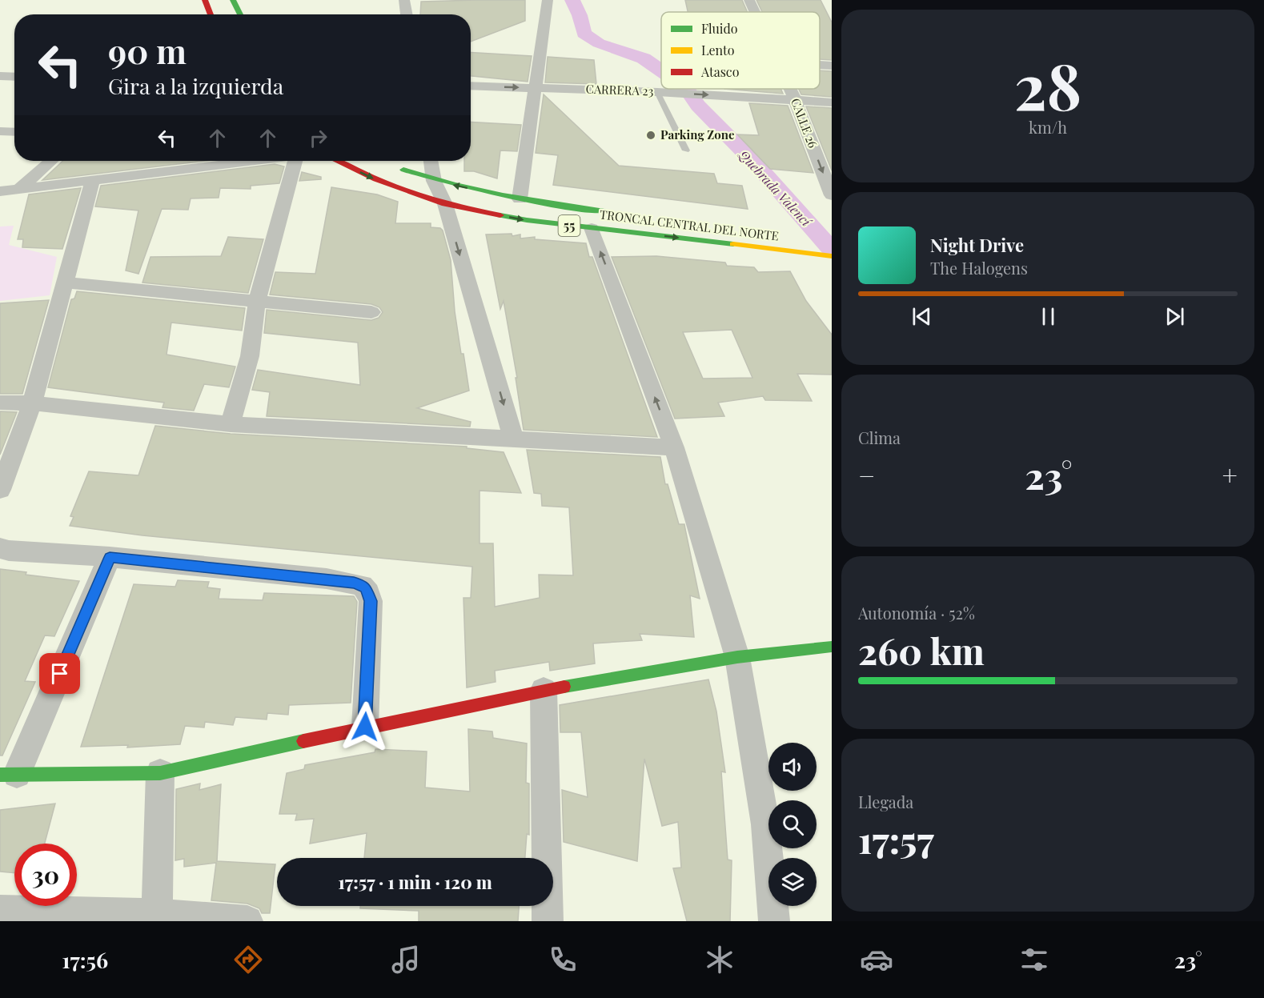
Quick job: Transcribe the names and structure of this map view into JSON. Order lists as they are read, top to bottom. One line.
{"streets":{"main road":["55","TRONCAL CENTRAL DEL NORTE"],"street":["CARRERA 23","CALLE 26"]},"crossings":[["CARRERA 23","CALLE 26"]],"one_way":["CARRERA 23","CALLE 26"],"water":["Quebrada Valencí"],"places":["Parking Zone"],"legend":["Fluido","Lento","Atasco"],"page":{"tile":[["28","km/h"],"Clima",["Autonomía · 52%","260 km"],["Llegada","17:57"]],"turn":["90 m","Gira a la izquierda"],"song":["Night Drive","The Halogens"],"heat":["−","23°","+"],"limit":"30","trip":"17:57 · 1 min · 120 m","tabs":["17:56","23°"]}}
